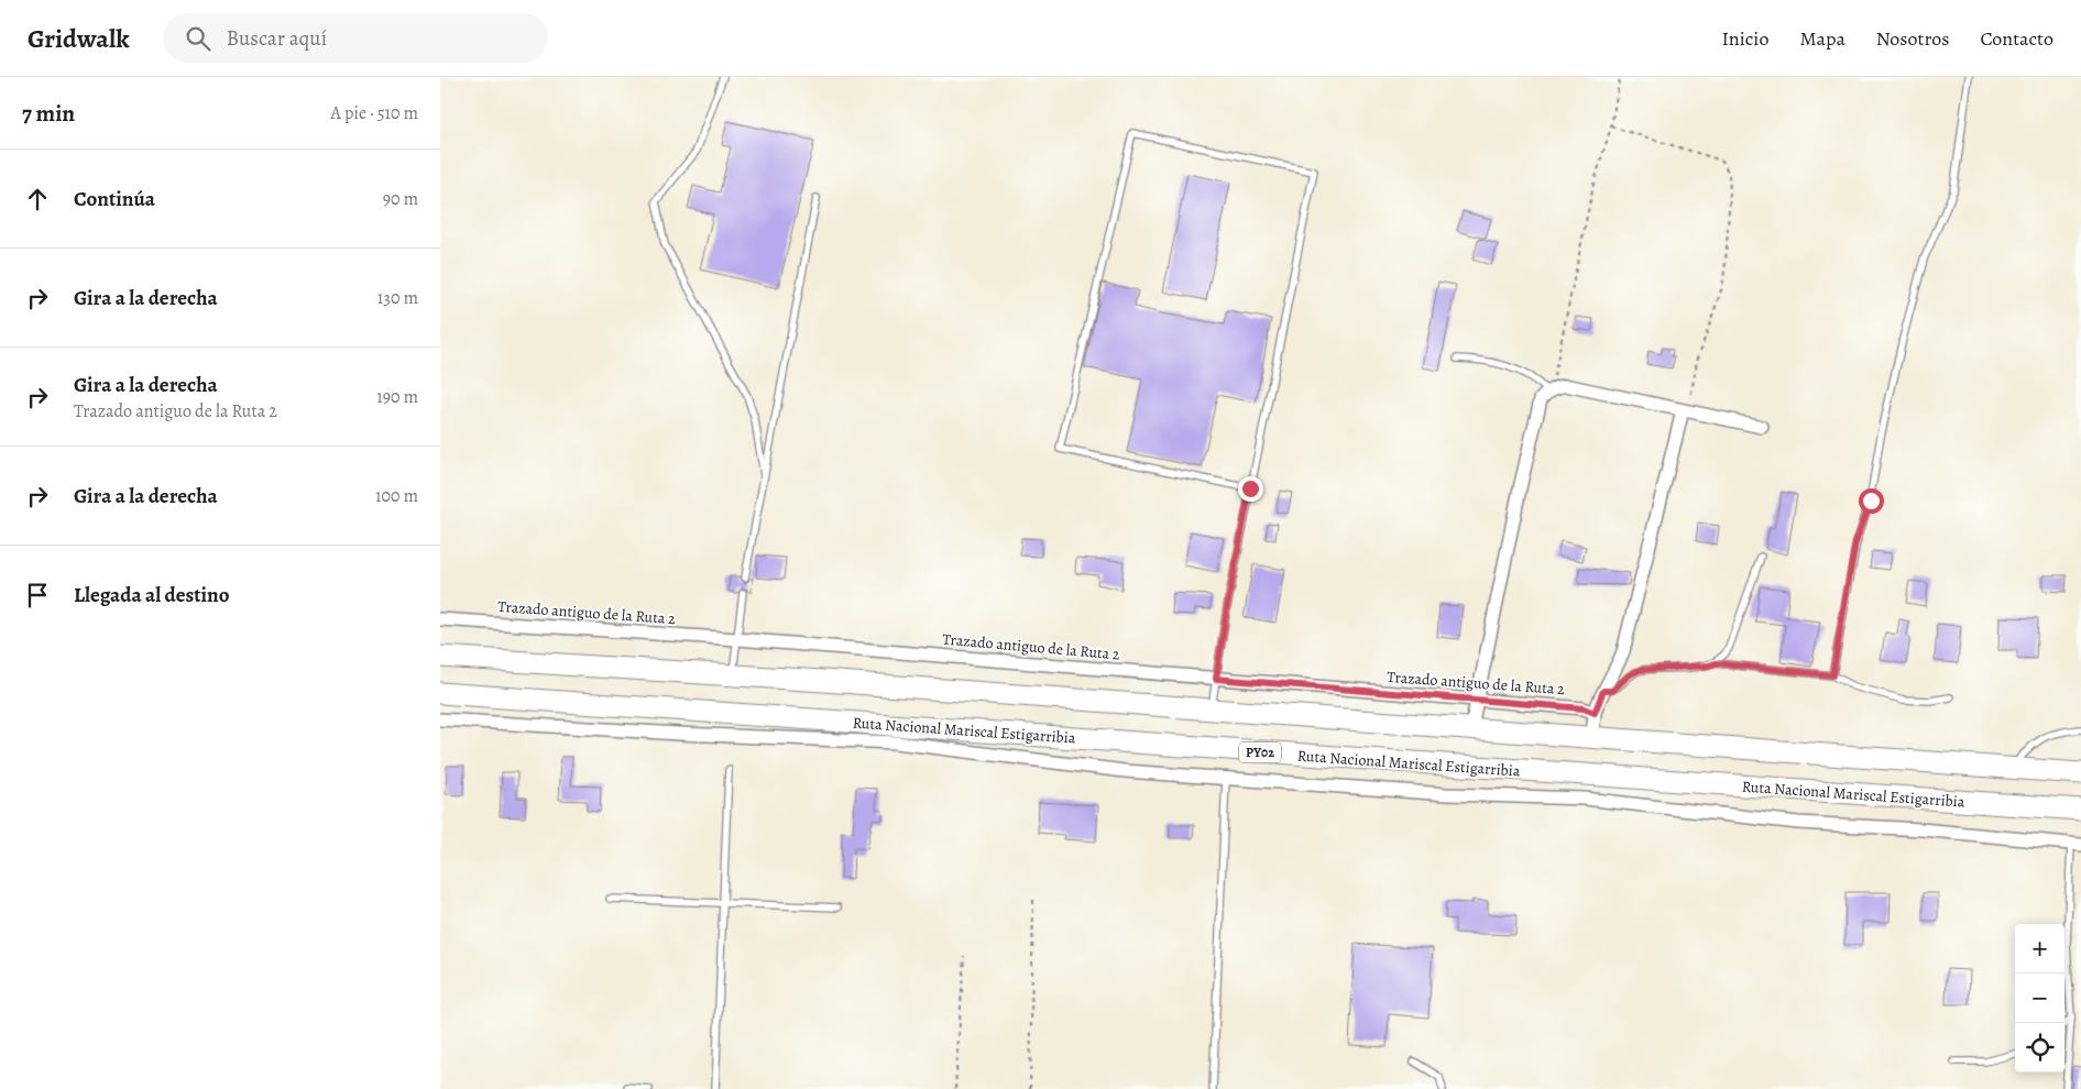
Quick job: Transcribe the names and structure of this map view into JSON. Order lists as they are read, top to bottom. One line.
{"streets":{"highway":["Ruta Nacional Mariscal Estigarribia","PY02"],"street":["Trazado antiguo de la Ruta 2"]},"page":{"header":"Gridwalk","search":"Buscar aquí","nav":["Inicio","Mapa","Nosotros","Contacto"],"heading":["7 min","A pie · 510 m"],"list":[["Continúa","90 m"],["Gira a la derecha","130 m"],["Gira a la derecha","Trazado antiguo de la Ruta 2","190 m"],["Gira a la derecha","100 m"],"Llegada al destino"],"map_buttons":["+","−"]}}
